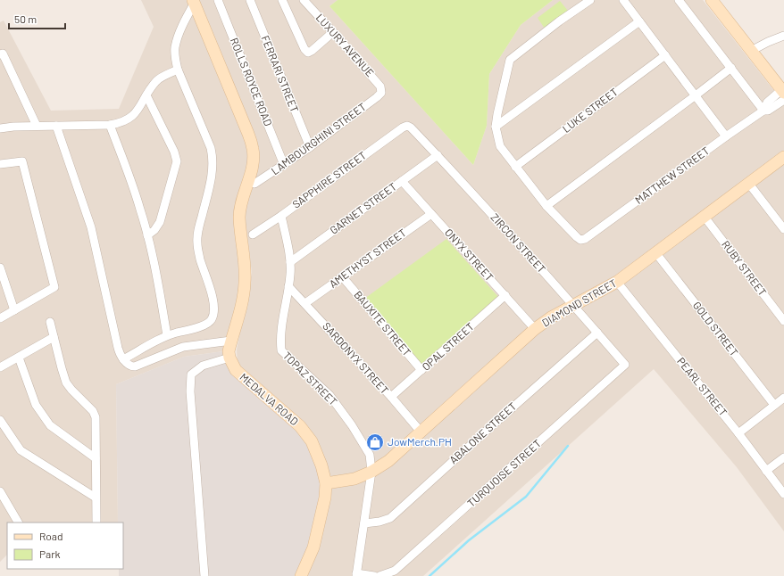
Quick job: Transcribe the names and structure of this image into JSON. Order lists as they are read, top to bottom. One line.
{"streets":{"street":["LUXURY AVENUE","FERRARI STREET","ROLLS ROYCE ROAD","LUKE STREET","LAMBOURGHINI STREET","MATTHEW STREET","SAPPHIRE STREET","GARNET STREET","ZIRCON STREET","ONYX STREET","AMETHYST STREET","RUBY STREET","DIAMOND STREET","BAUXITE STREET","GOLD STREET","OPAL STREET","SARDONYX STREET","TOPAZ STREET","PEARL STREET","MEDALVA ROAD","ABALONE STREET","TURQUOISE STREET"]},"crossings":[["LUXURY AVENUE","LAMBOURGHINI STREET"],["FERRARI STREET","LAMBOURGHINI STREET"],["ROLLS ROYCE ROAD","LAMBOURGHINI STREET"],["SAPPHIRE STREET","ZIRCON STREET"],["SAPPHIRE STREET","TOPAZ STREET"],["GARNET STREET","ZIRCON STREET"],["GARNET STREET","ONYX STREET"],["GARNET STREET","TOPAZ STREET"],["ZIRCON STREET","DIAMOND STREET"],["ZIRCON STREET","ABALONE STREET"],["ZIRCON STREET","TURQUOISE STREET"],["ONYX STREET","AMETHYST STREET"],["ONYX STREET","DIAMOND STREET"],["ONYX STREET","OPAL STREET"],["AMETHYST STREET","BAUXITE STREET"],["AMETHYST STREET","SARDONYX STREET"],["RUBY STREET","DIAMOND STREET"],["DIAMOND STREET","GOLD STREET"],["DIAMOND STREET","SARDONYX STREET"],["DIAMOND STREET","TOPAZ STREET"],["DIAMOND STREET","PEARL STREET"],["DIAMOND STREET","MEDALVA ROAD"],["BAUXITE STREET","OPAL STREET"],["OPAL STREET","SARDONYX STREET"],["SARDONYX STREET","TOPAZ STREET"],["TOPAZ STREET","ABALONE STREET"]],"places":{"shop":["JowMerch.PH"]},"legend":["Road","Park"],"scale_bar":"50 m"}
